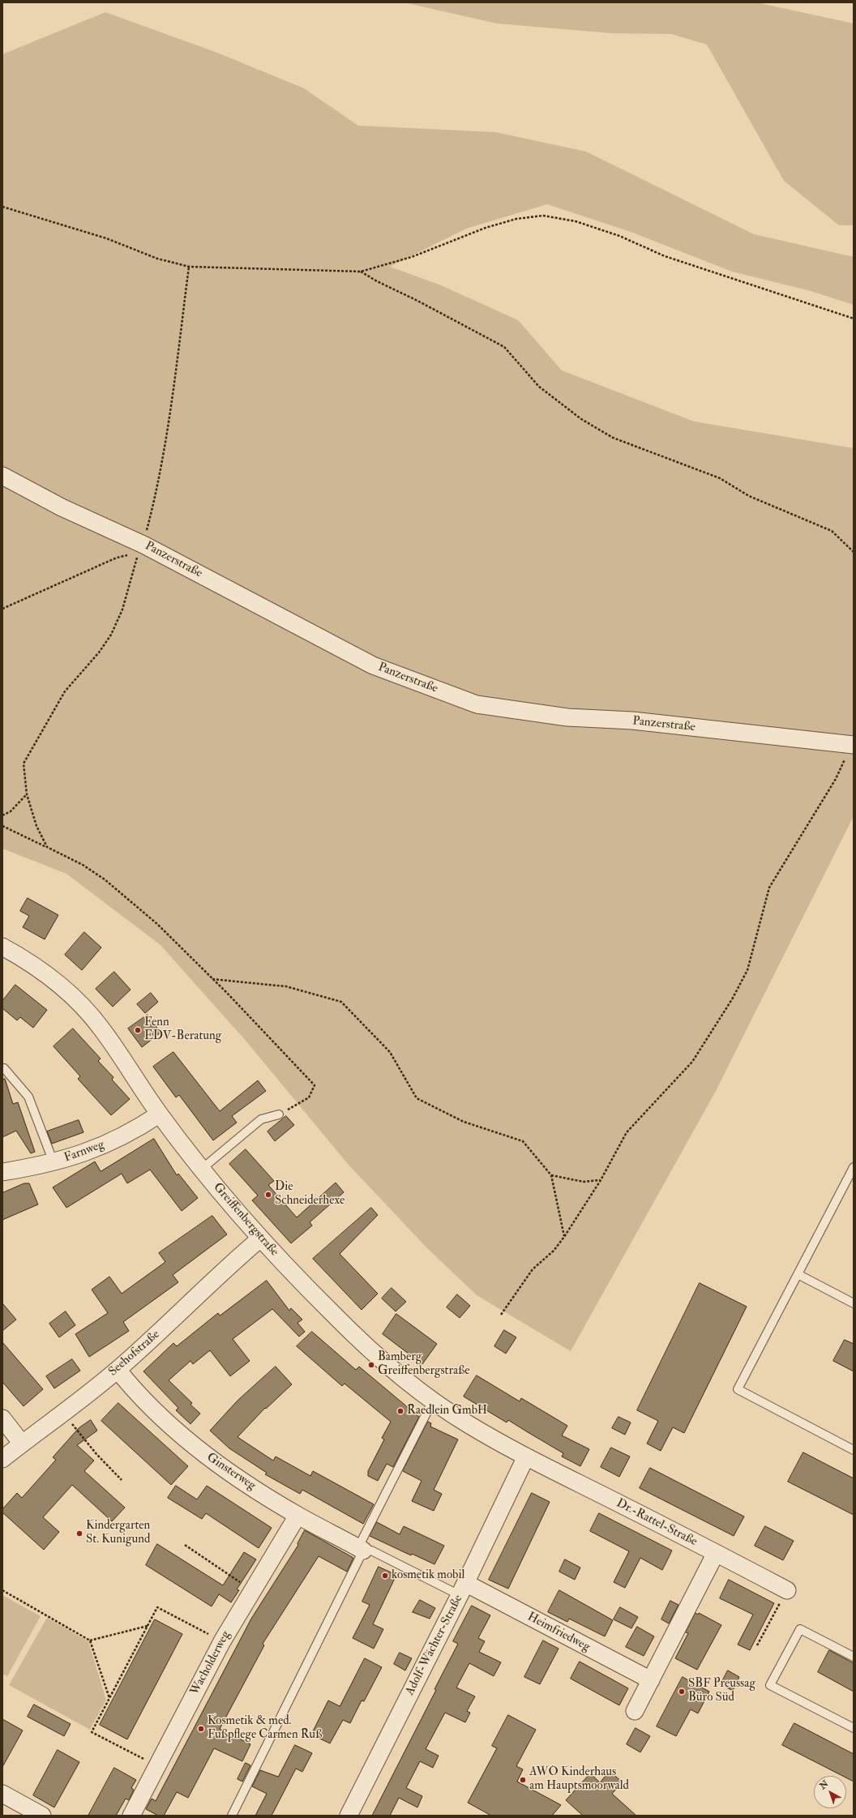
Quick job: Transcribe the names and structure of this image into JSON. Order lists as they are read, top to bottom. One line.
{"streets":{"street":["Panzerstraße","Farnweg","Greiffenbergstraße","Seehofstraße","Ginsterweg","Dr.-Rattel-Straße","Heimfriedweg","Adolf-Wächter-Straße","Wacholderweg"]},"crossings":[["Farnweg","Greiffenbergstraße"],["Greiffenbergstraße","Seehofstraße"],["Greiffenbergstraße","Dr.-Rattel-Straße"],["Greiffenbergstraße","Adolf-Wächter-Straße"],["Seehofstraße","Ginsterweg"],["Ginsterweg","Wacholderweg"],["Dr.-Rattel-Straße","Adolf-Wächter-Straße"],["Heimfriedweg","Adolf-Wächter-Straße"]],"places":["Fenn EDV-Beratung","Die Schneiderhexe","Bamberg Greiffenbergstraße","Raedlein GmbH","Kindergarten St. Kunigund","kosmetik mobil","SBF Preussag Büro Süd","Kosmetik & med. Fußpflege Carmen Ruß","AWO Kinderhaus am Hauptsmoorwald"],"north":"top left"}
